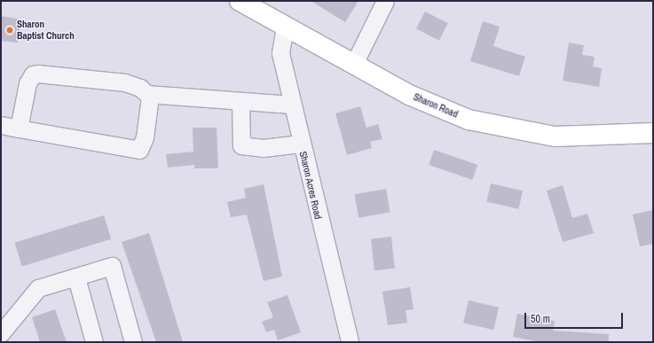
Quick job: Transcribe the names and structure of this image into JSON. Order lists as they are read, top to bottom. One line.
{"streets":{"main road":["Sharon Road"],"street":["Sharon Acres Road"]},"crossings":[["Sharon Road","Sharon Acres Road"]],"places":["Sharon Baptist Church"],"scale_bar":"50 m"}
